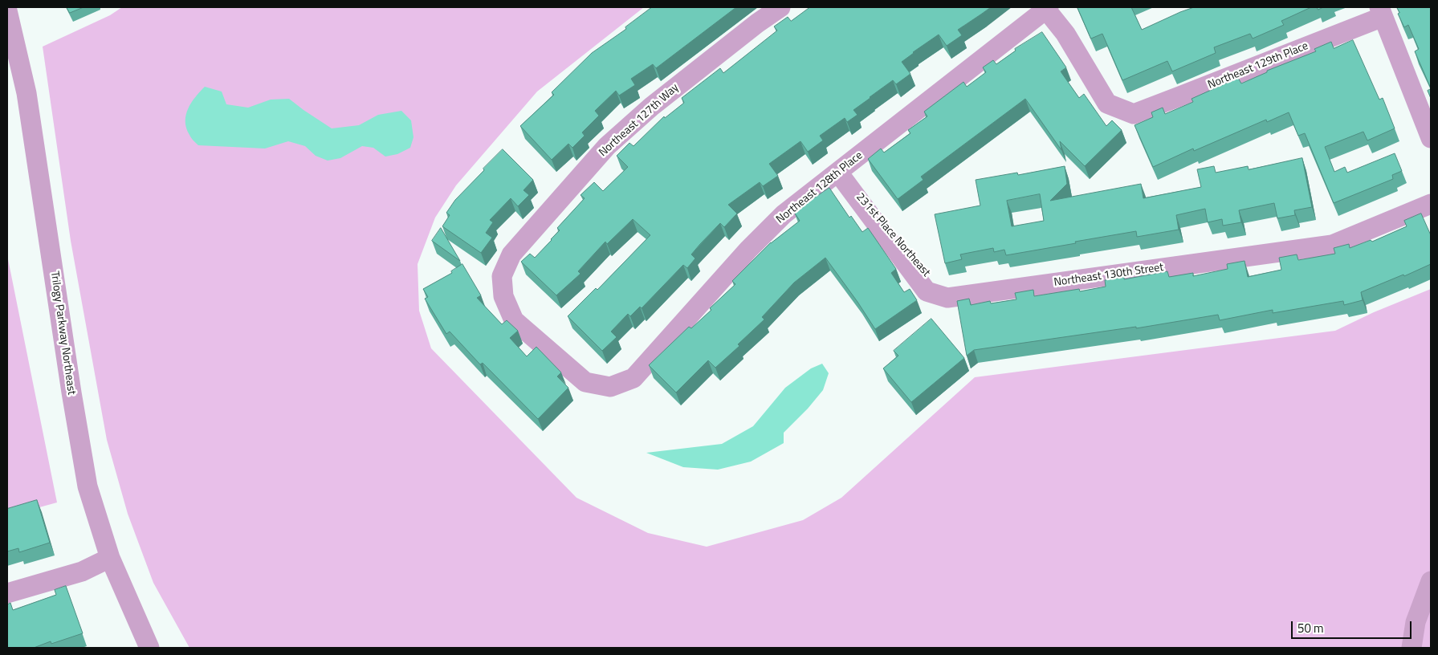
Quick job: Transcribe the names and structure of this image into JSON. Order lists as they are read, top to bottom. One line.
{"streets":{"street":["Northeast 129th Place","Northeast 127th Way","Northeast 128th Place","231st Place Northeast","Northeast 130th Street","Trilogy Parkway Northeast"]},"crossings":[["Northeast 129th Place","Northeast 128th Place"],["Northeast 127th Way","Northeast 128th Place"],["Northeast 128th Place","231st Place Northeast"],["231st Place Northeast","Northeast 130th Street"]],"scale_bar":"50 m"}
